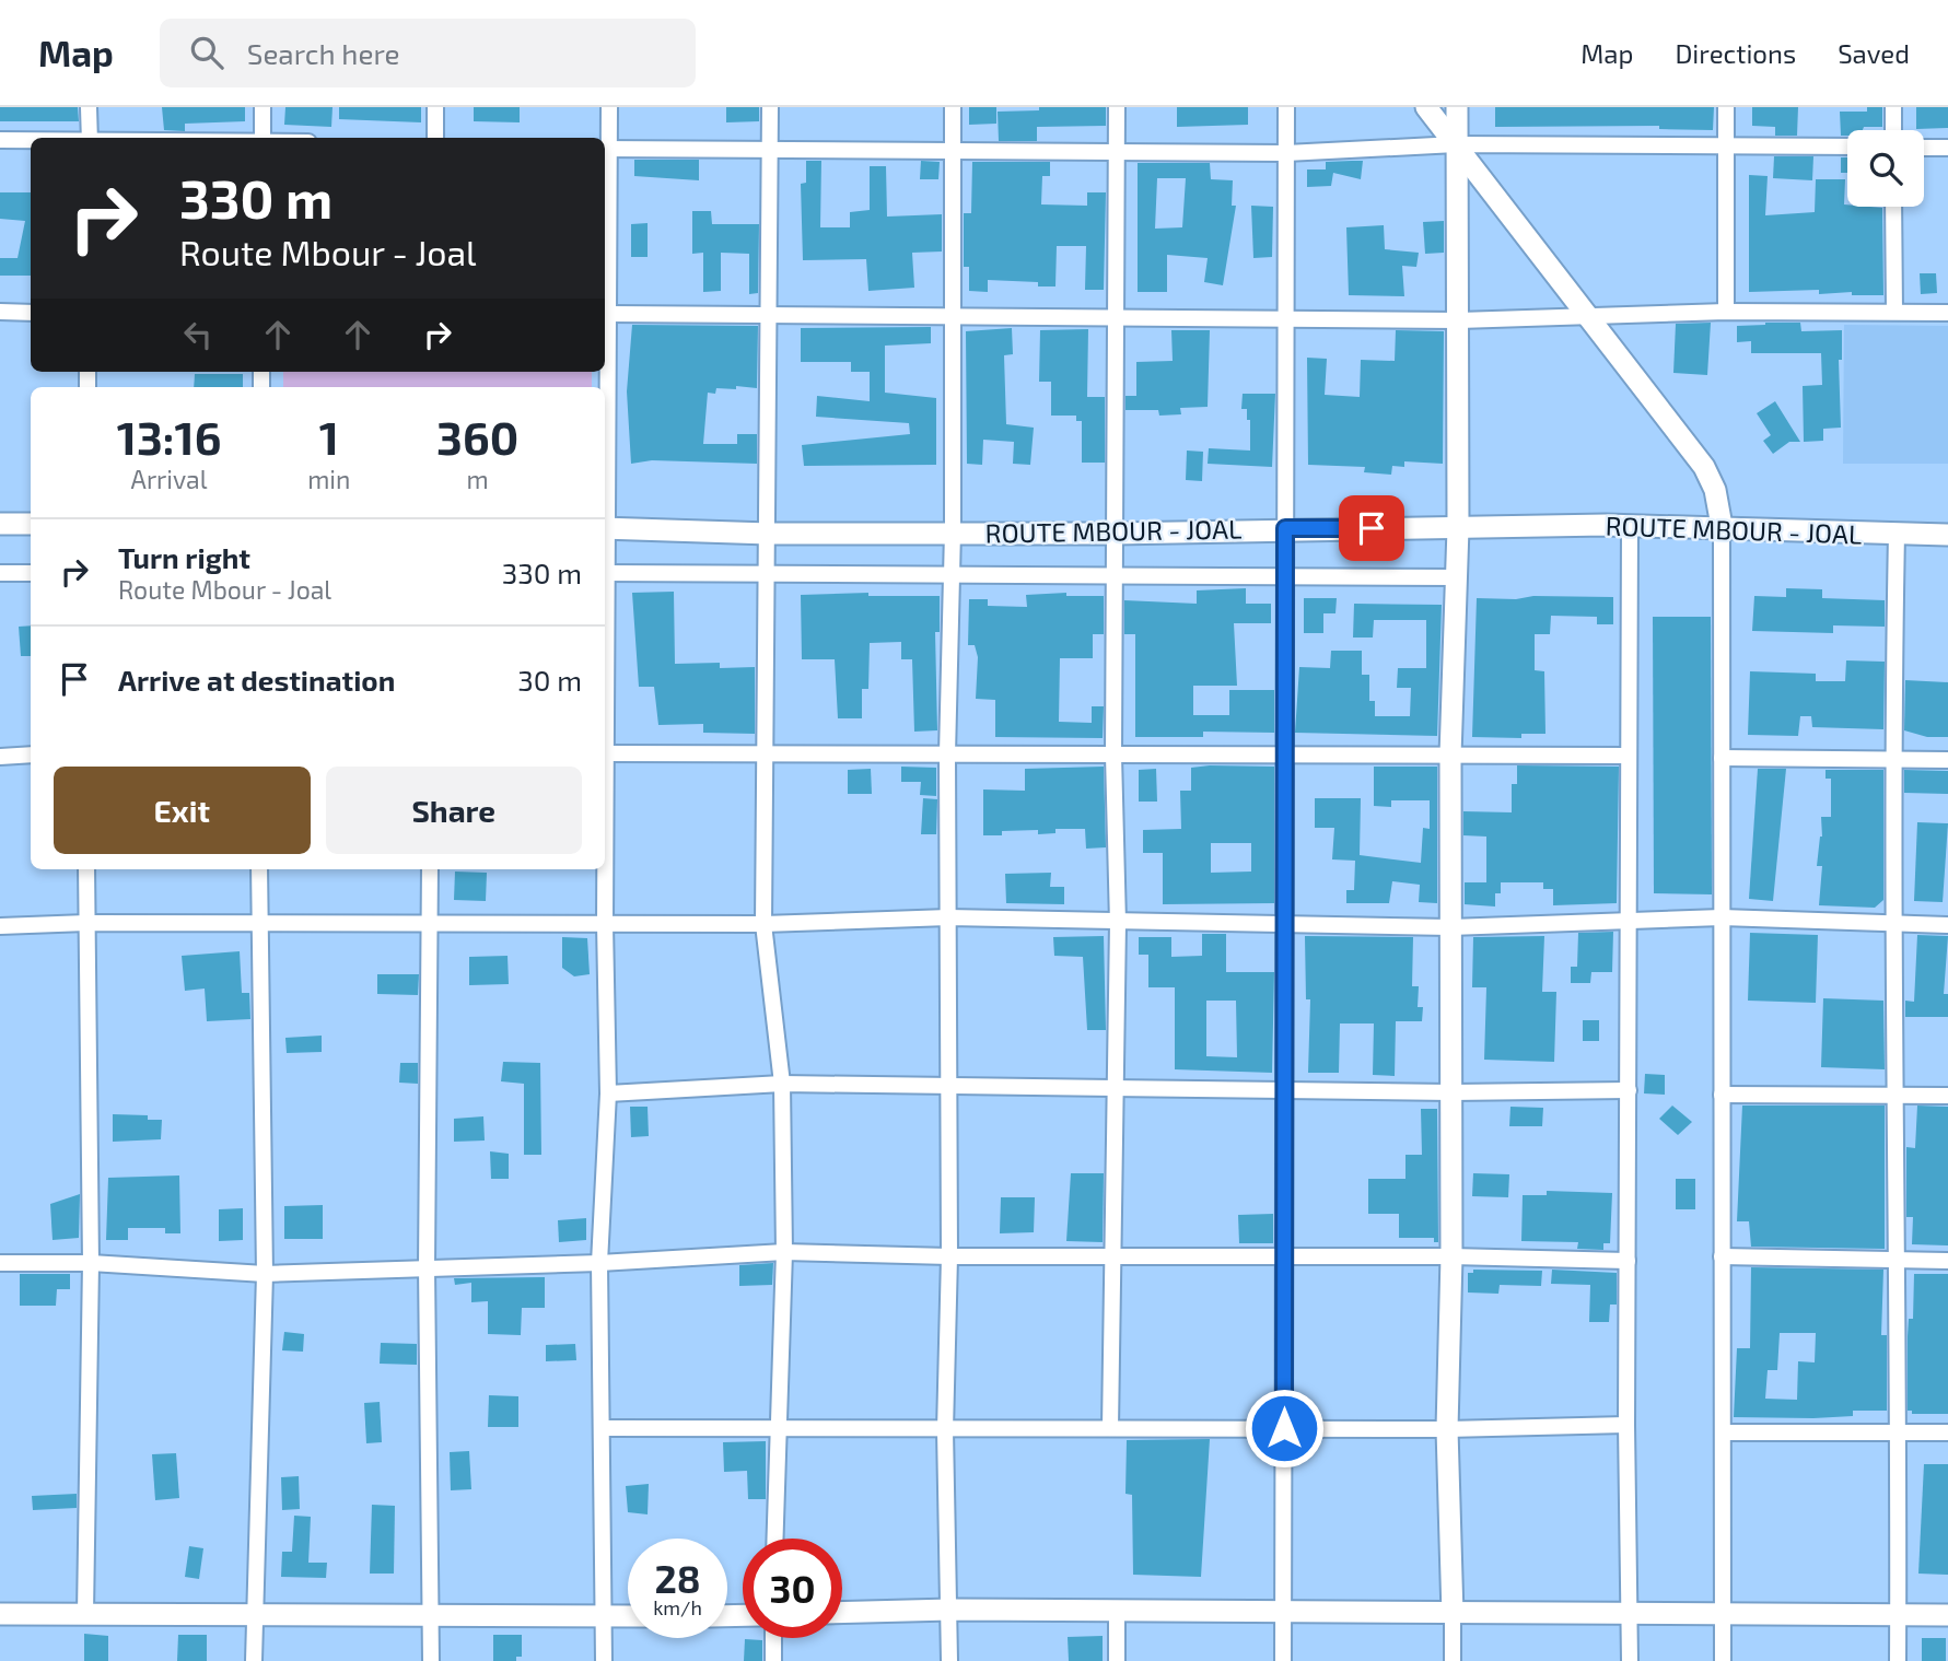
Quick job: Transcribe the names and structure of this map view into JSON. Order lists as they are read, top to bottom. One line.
{"streets":{"main road":["ROUTE MBOUR - JOAL"]},"page":{"header":"Map","search":"Search here","nav":["Map","Directions","Saved"],"turn":["330 m","Route Mbour - Joal"],"eta":["13:16","Arrival","1","min","360","m"],"list":[{"name":"Turn right","note":"Route Mbour - Joal","value":"330 m"},{"name":"Arrive at destination","value":"30 m"}],"buttons":["Exit","Share"],"speed":"28 km/h","limit":"30"}}
